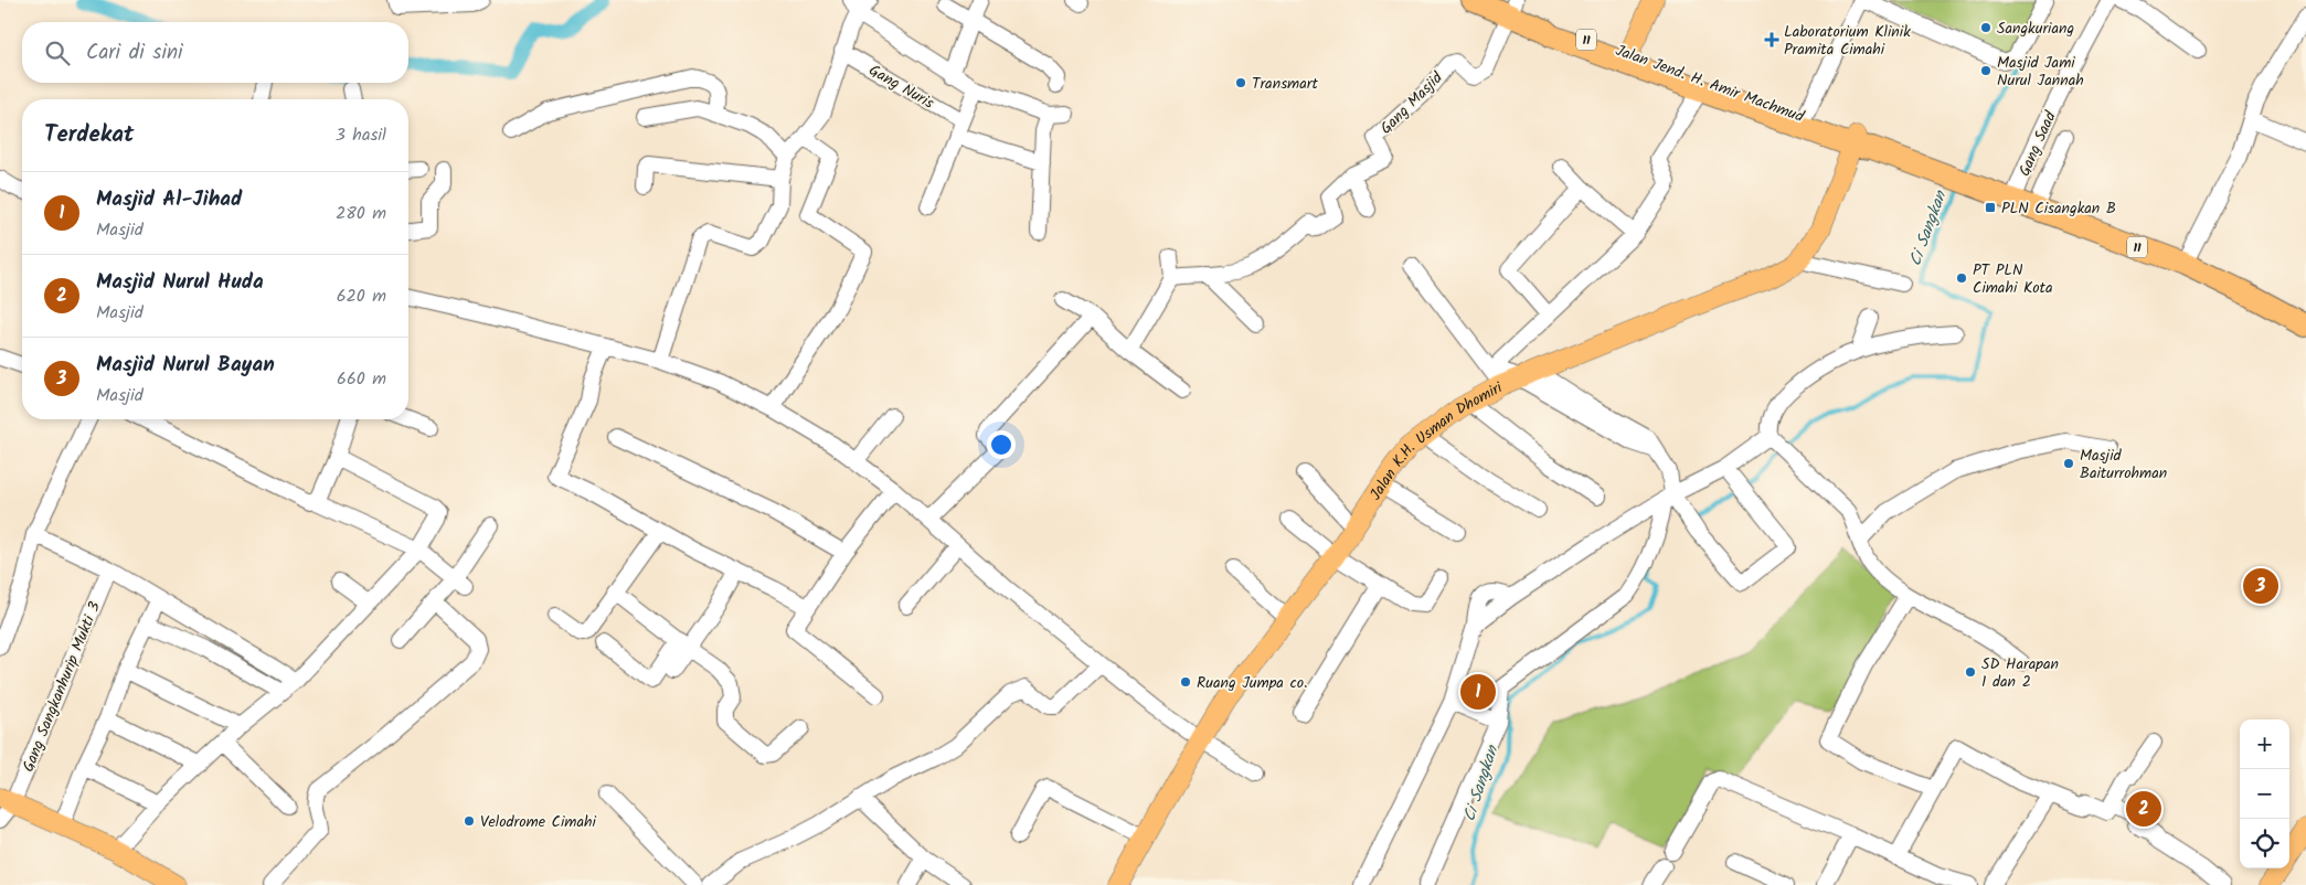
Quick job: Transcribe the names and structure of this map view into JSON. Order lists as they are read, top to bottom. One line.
{"streets":{"highway":["11","Jalan Jend. H. Amir Machmud"],"main road":["Jalan K.H. Usman Dhomiri"],"street":["Gang Nuris","Gang Masjid","Gang Saad","Gang Sangkanhurip Mukti 3"]},"crossings":[["Jalan Jend. H. Amir Machmud","Gang Masjid"],["Jalan Jend. H. Amir Machmud","Gang Saad"],["Jalan Jend. H. Amir Machmud","Jalan K.H. Usman Dhomiri"]],"water":["Ci Sangkan"],"places":{"other":["Sangkuriang","Masjid Jami Nurul Jannah","Transmart","PT PLN Cimahi Kota","Masjid Baiturrohman","SD Harapan 1 dan 2","Ruang Jumpa co.","Velodrome Cimahi"],"health":["Laboratorium Klinik Pramita Cimahi"],"transit":["PLN Cisangkan B"]},"page":{"search":"Cari di sini","heading":["Terdekat","3 hasil"],"list":[{"mark":"1","name":"Masjid Al-Jihad","note":"Masjid","value":"280 m"},{"mark":"2","name":"Masjid Nurul Huda","note":"Masjid","value":"620 m"},{"mark":"3","name":"Masjid Nurul Bayan","note":"Masjid","value":"660 m"}],"pins":["3","1","2"],"map_buttons":["+","−"]}}
